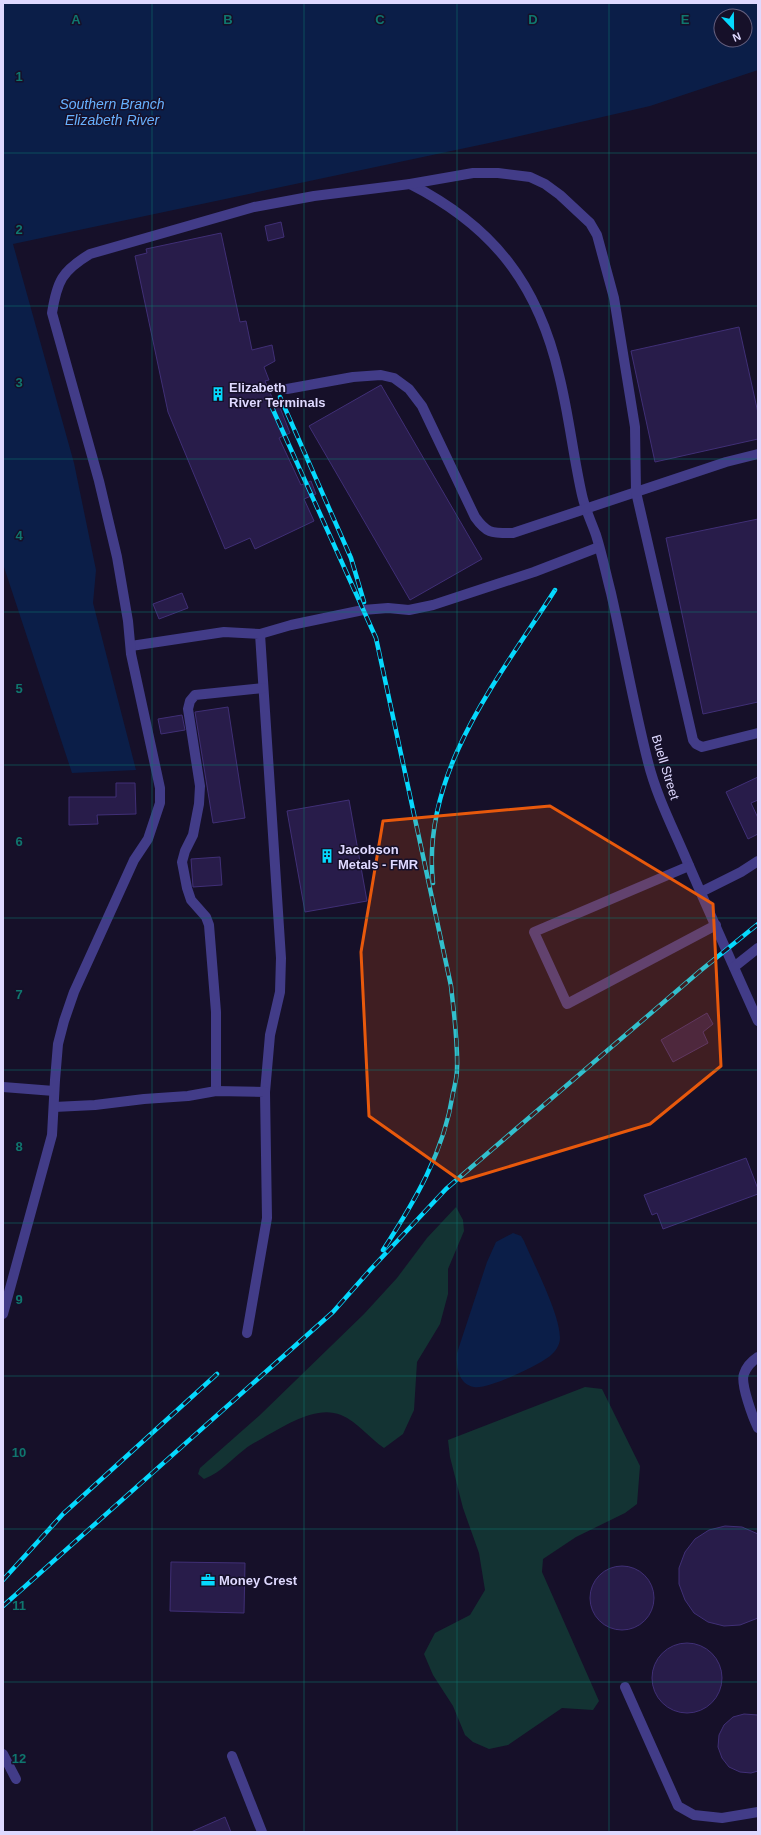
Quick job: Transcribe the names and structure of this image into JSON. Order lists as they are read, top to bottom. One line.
{"streets":{"street":["Buell Street"]},"water":["Southern Branch Elizabeth River"],"places":{"building":["Elizabeth River Terminals","Jacobson Metals - FMR"],"office":["Money Crest"]},"north":"bottom","grid":{"columns":["A","B","C","D","E"],"rows":["1","2","3","4","5","6","7","8","9","10","11","12"]}}
